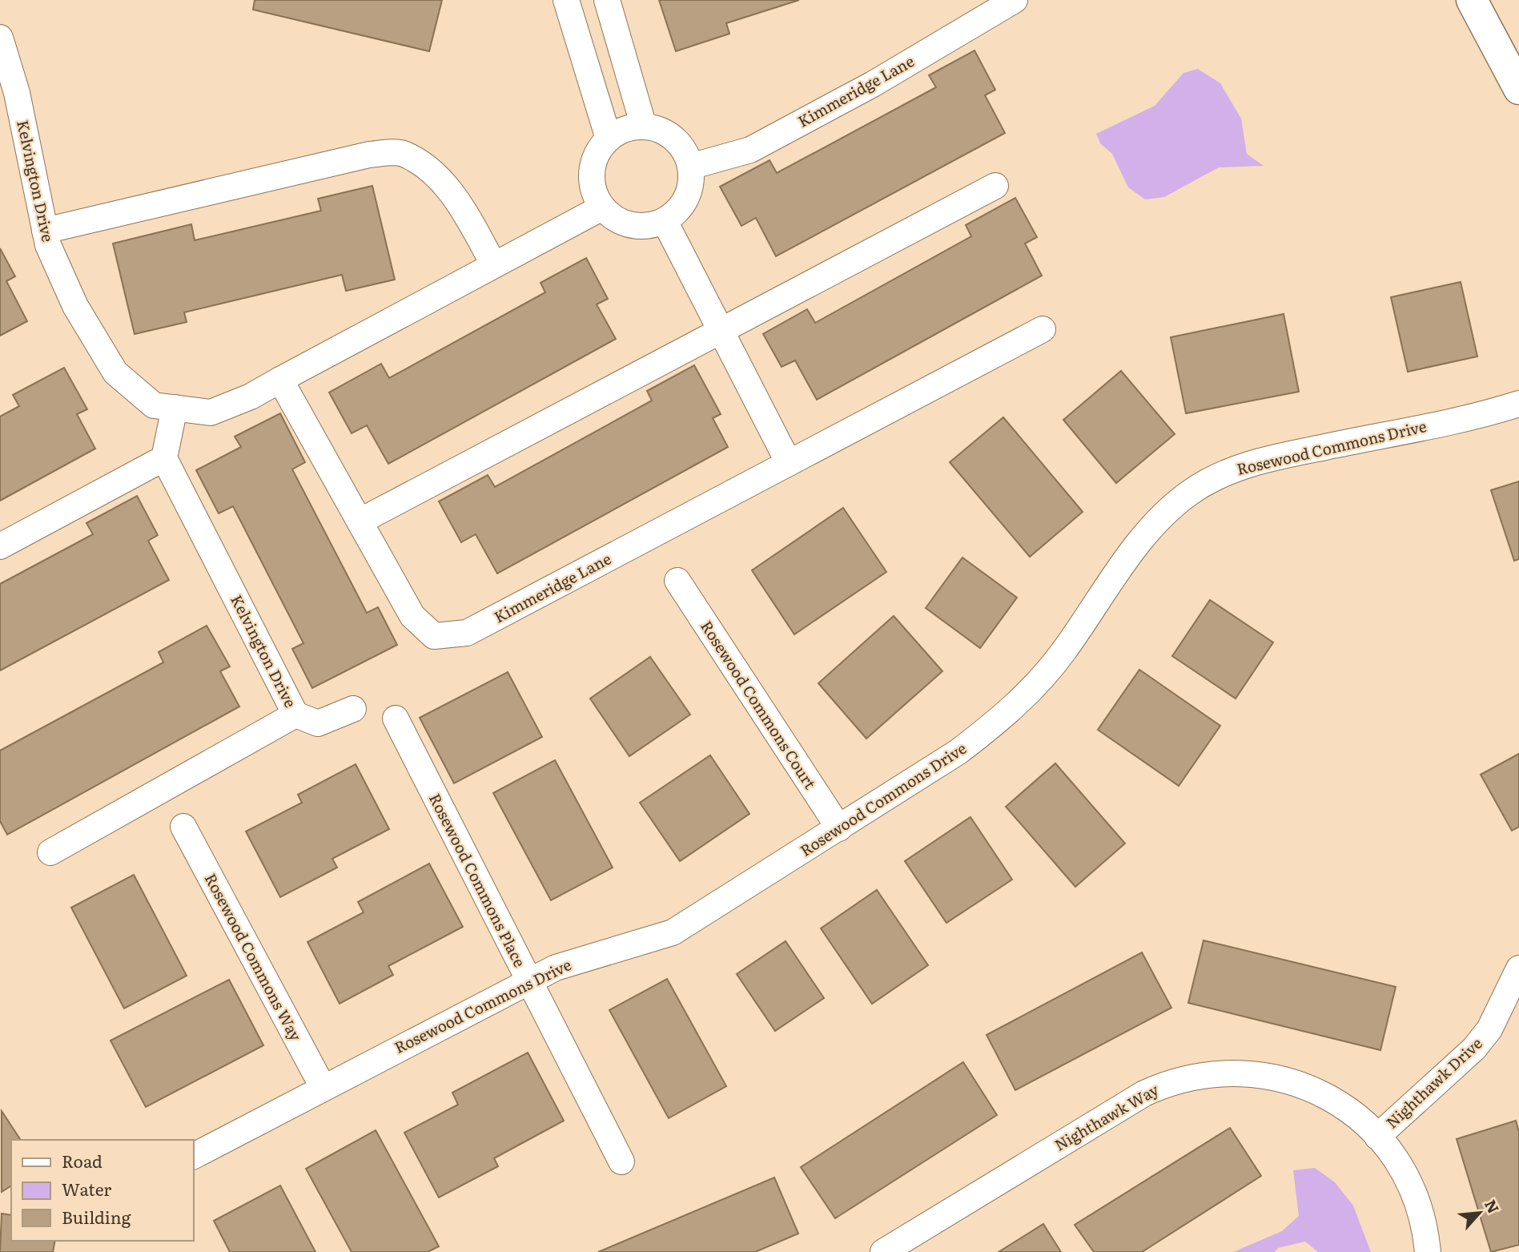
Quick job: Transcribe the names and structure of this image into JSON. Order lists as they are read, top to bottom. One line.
{"streets":{"street":["Kimmeridge Lane","Kelvington Drive","Rosewood Commons Drive","Rosewood Commons Court","Rosewood Commons Place","Rosewood Commons Way","Nighthawk Drive","Nighthawk Way"]},"crossings":[["Kimmeridge Lane","Kelvington Drive"],["Rosewood Commons Drive","Rosewood Commons Court"],["Rosewood Commons Drive","Rosewood Commons Place"],["Rosewood Commons Drive","Rosewood Commons Way"],["Nighthawk Drive","Nighthawk Way"]],"legend":["Road","Water","Building"],"north":"top right"}
